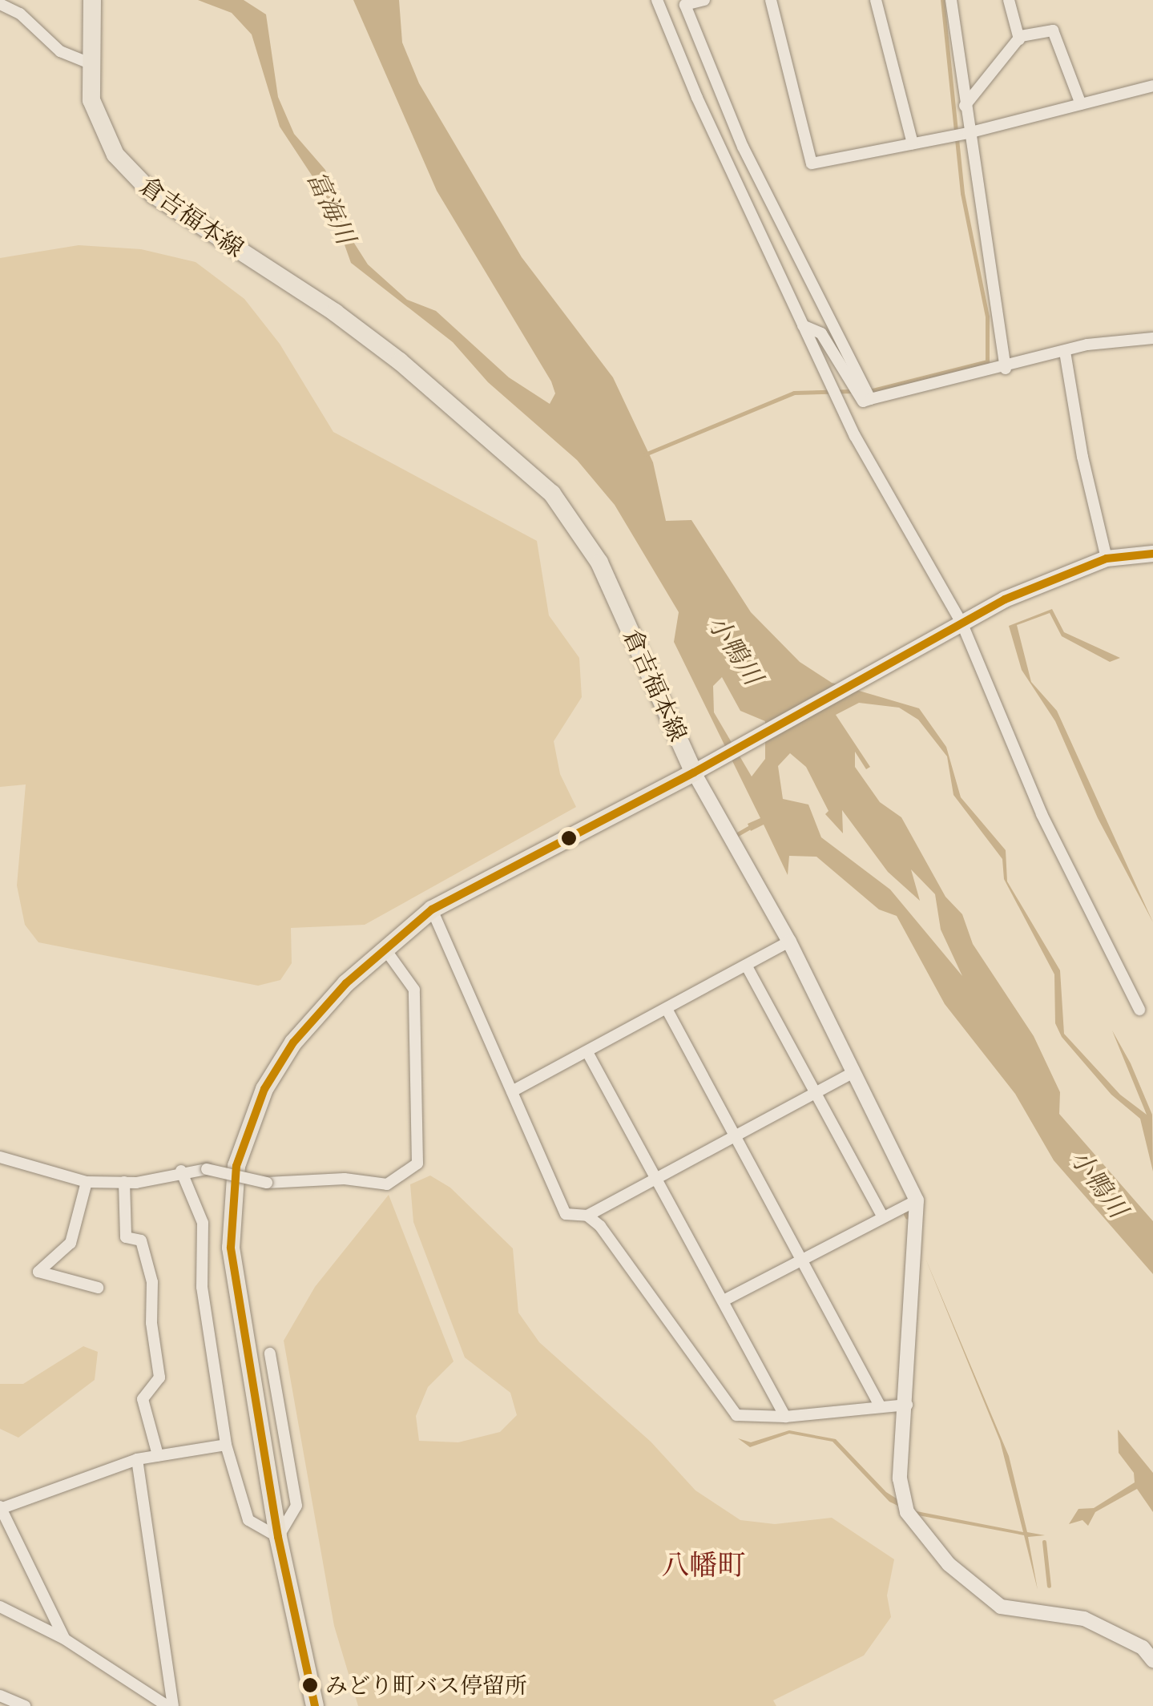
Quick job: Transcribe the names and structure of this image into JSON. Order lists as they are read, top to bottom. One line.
{"streets":{"main road":["倉吉福本線"]},"districts":["八幡町"],"water":["富海川","小鴨川"],"places":["みどり町バス停留所"]}
